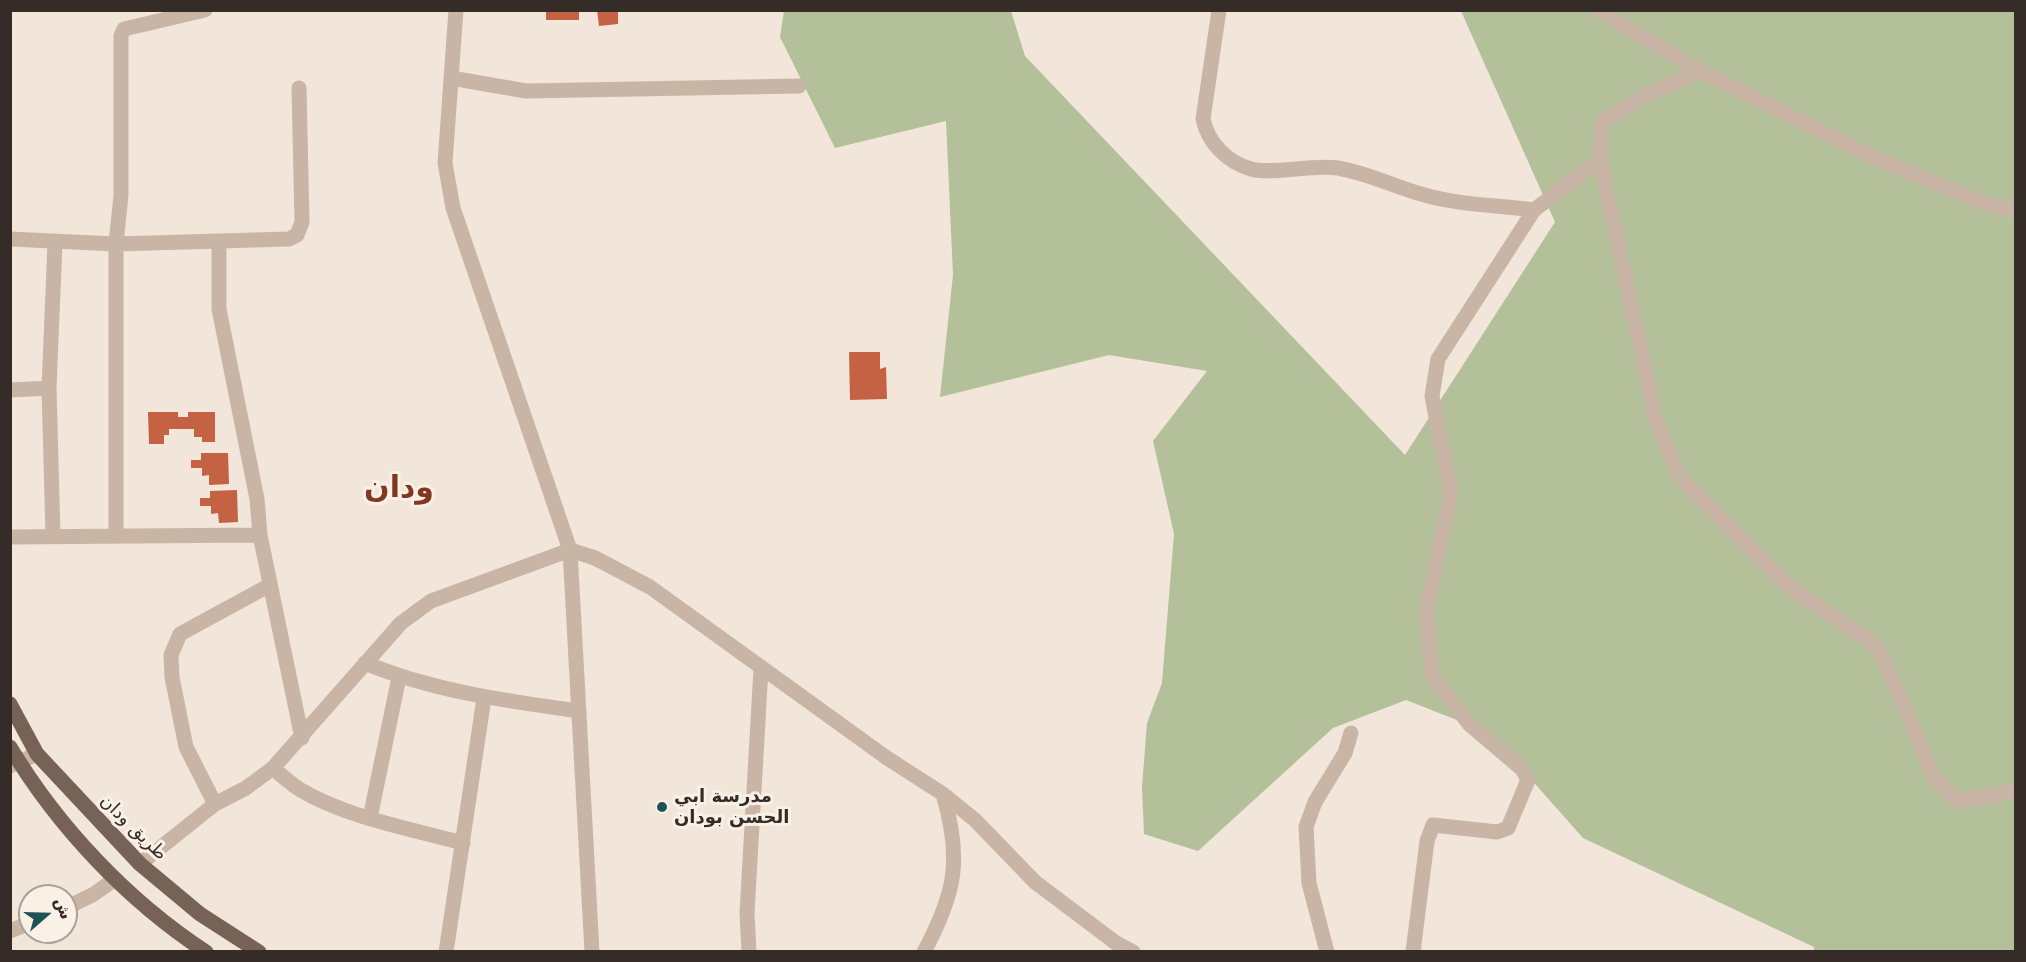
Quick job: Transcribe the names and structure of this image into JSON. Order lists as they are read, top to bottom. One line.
{"streets":{"main road":["طريق ودان"]},"districts":["ودان"],"places":["مدرسة ابي الحسن بودان"],"north":"right"}
